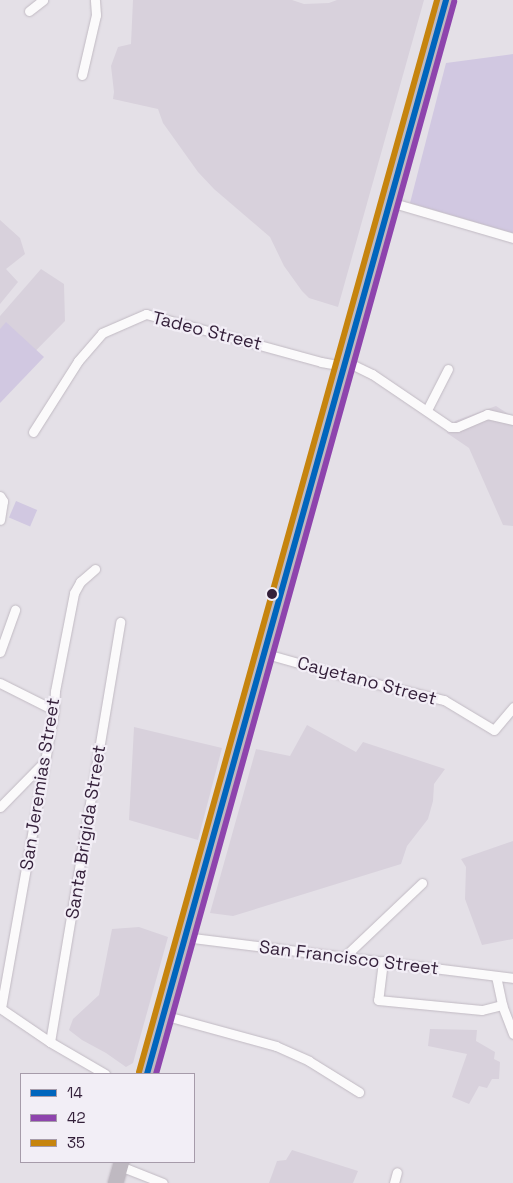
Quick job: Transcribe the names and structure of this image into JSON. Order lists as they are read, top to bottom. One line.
{"streets":{"street":["Tadeo Street","Cayetano Street","San Jeremias Street","Santa Brigida Street","San Francisco Street"]},"lines":["transit line 14","transit line 35","transit line 42"],"legend":["14","42","35"]}
